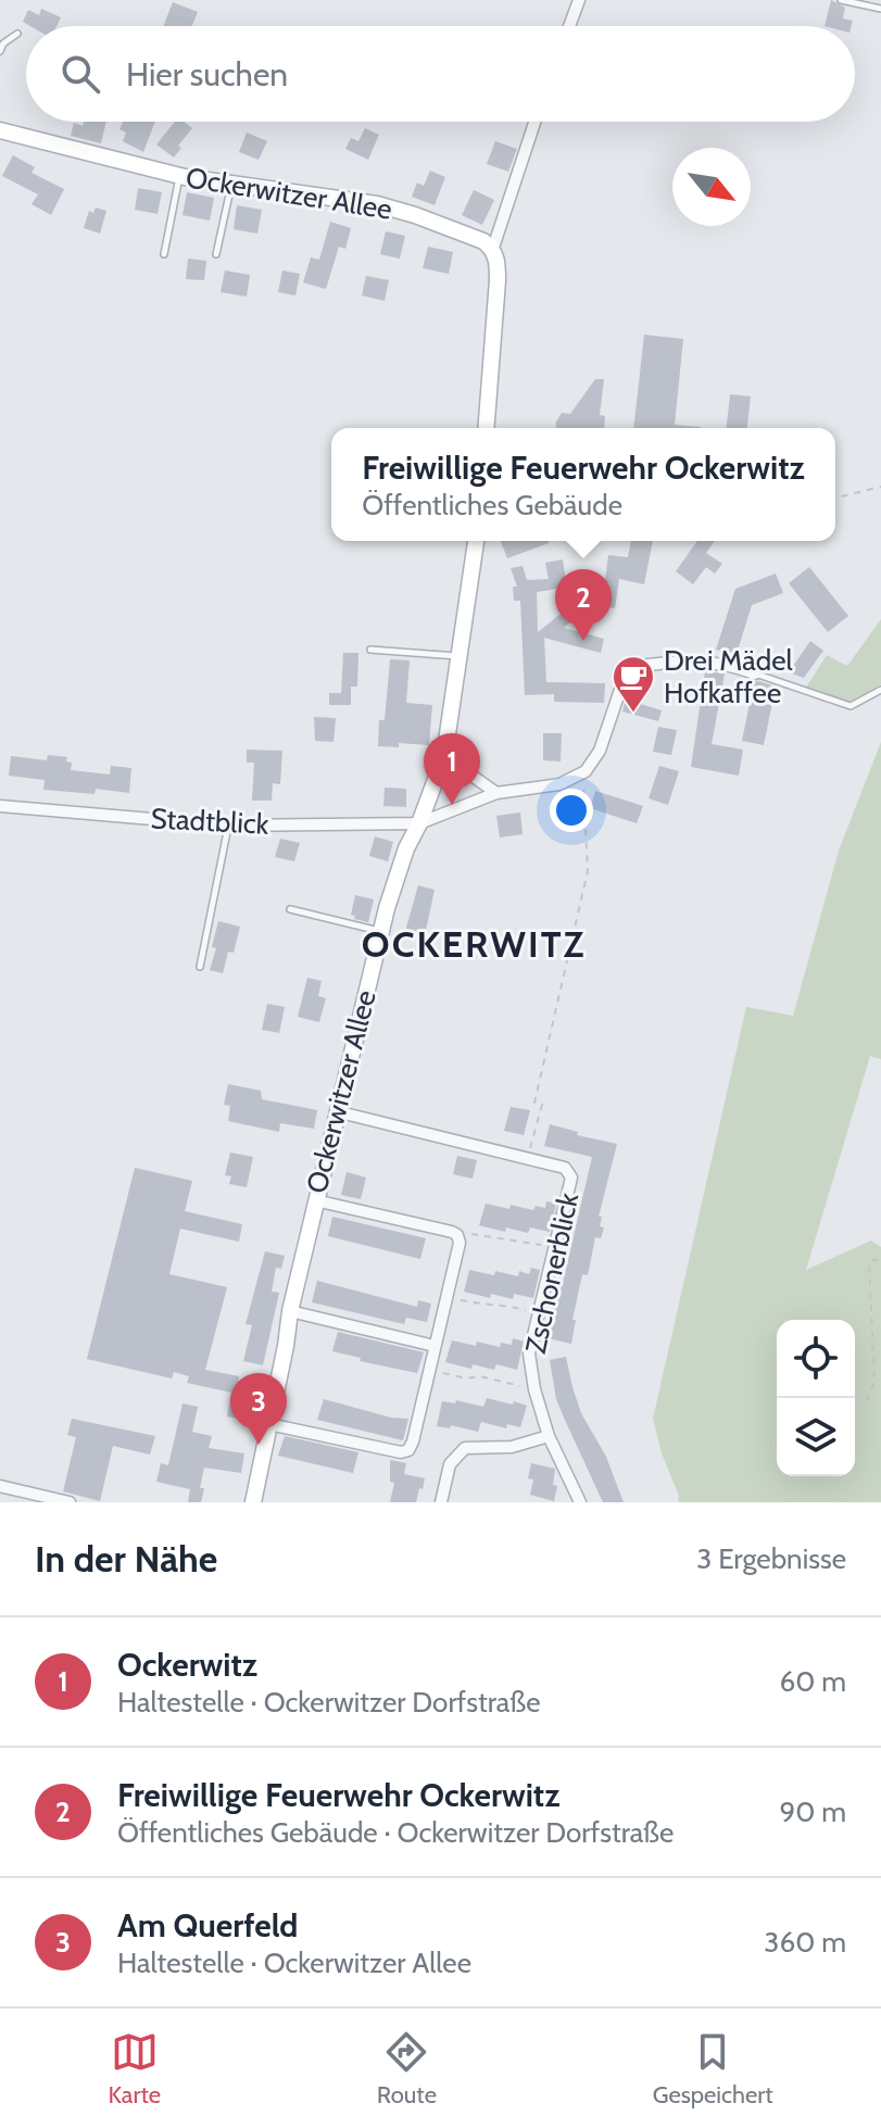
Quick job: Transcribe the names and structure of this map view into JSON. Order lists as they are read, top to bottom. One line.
{"streets":{"street":["Ockerwitzer Allee","Stadtblick","Zschonerblick"]},"crossings":[["Ockerwitzer Allee","Stadtblick"],["Ockerwitzer Allee","Zschonerblick"]],"districts":["OCKERWITZ"],"places":{"cafe":["Drei Mädel Hofkaffee"]},"north":"bottom right","page":{"search":"Hier suchen","popup":["Freiwillige Feuerwehr Ockerwitz","Öffentliches Gebäude"],"pins":["2","1","3"],"heading":["In der Nähe","3 Ergebnisse"],"list":[{"mark":"1","name":"Ockerwitz","note":"Haltestelle · Ockerwitzer Dorfstraße","value":"60 m"},{"mark":"2","name":"Freiwillige Feuerwehr Ockerwitz","note":"Öffentliches Gebäude · Ockerwitzer Dorfstraße","value":"90 m"},{"mark":"3","name":"Am Querfeld","note":"Haltestelle · Ockerwitzer Allee","value":"360 m"}],"nav":["Karte","Route","Gespeichert"]}}
